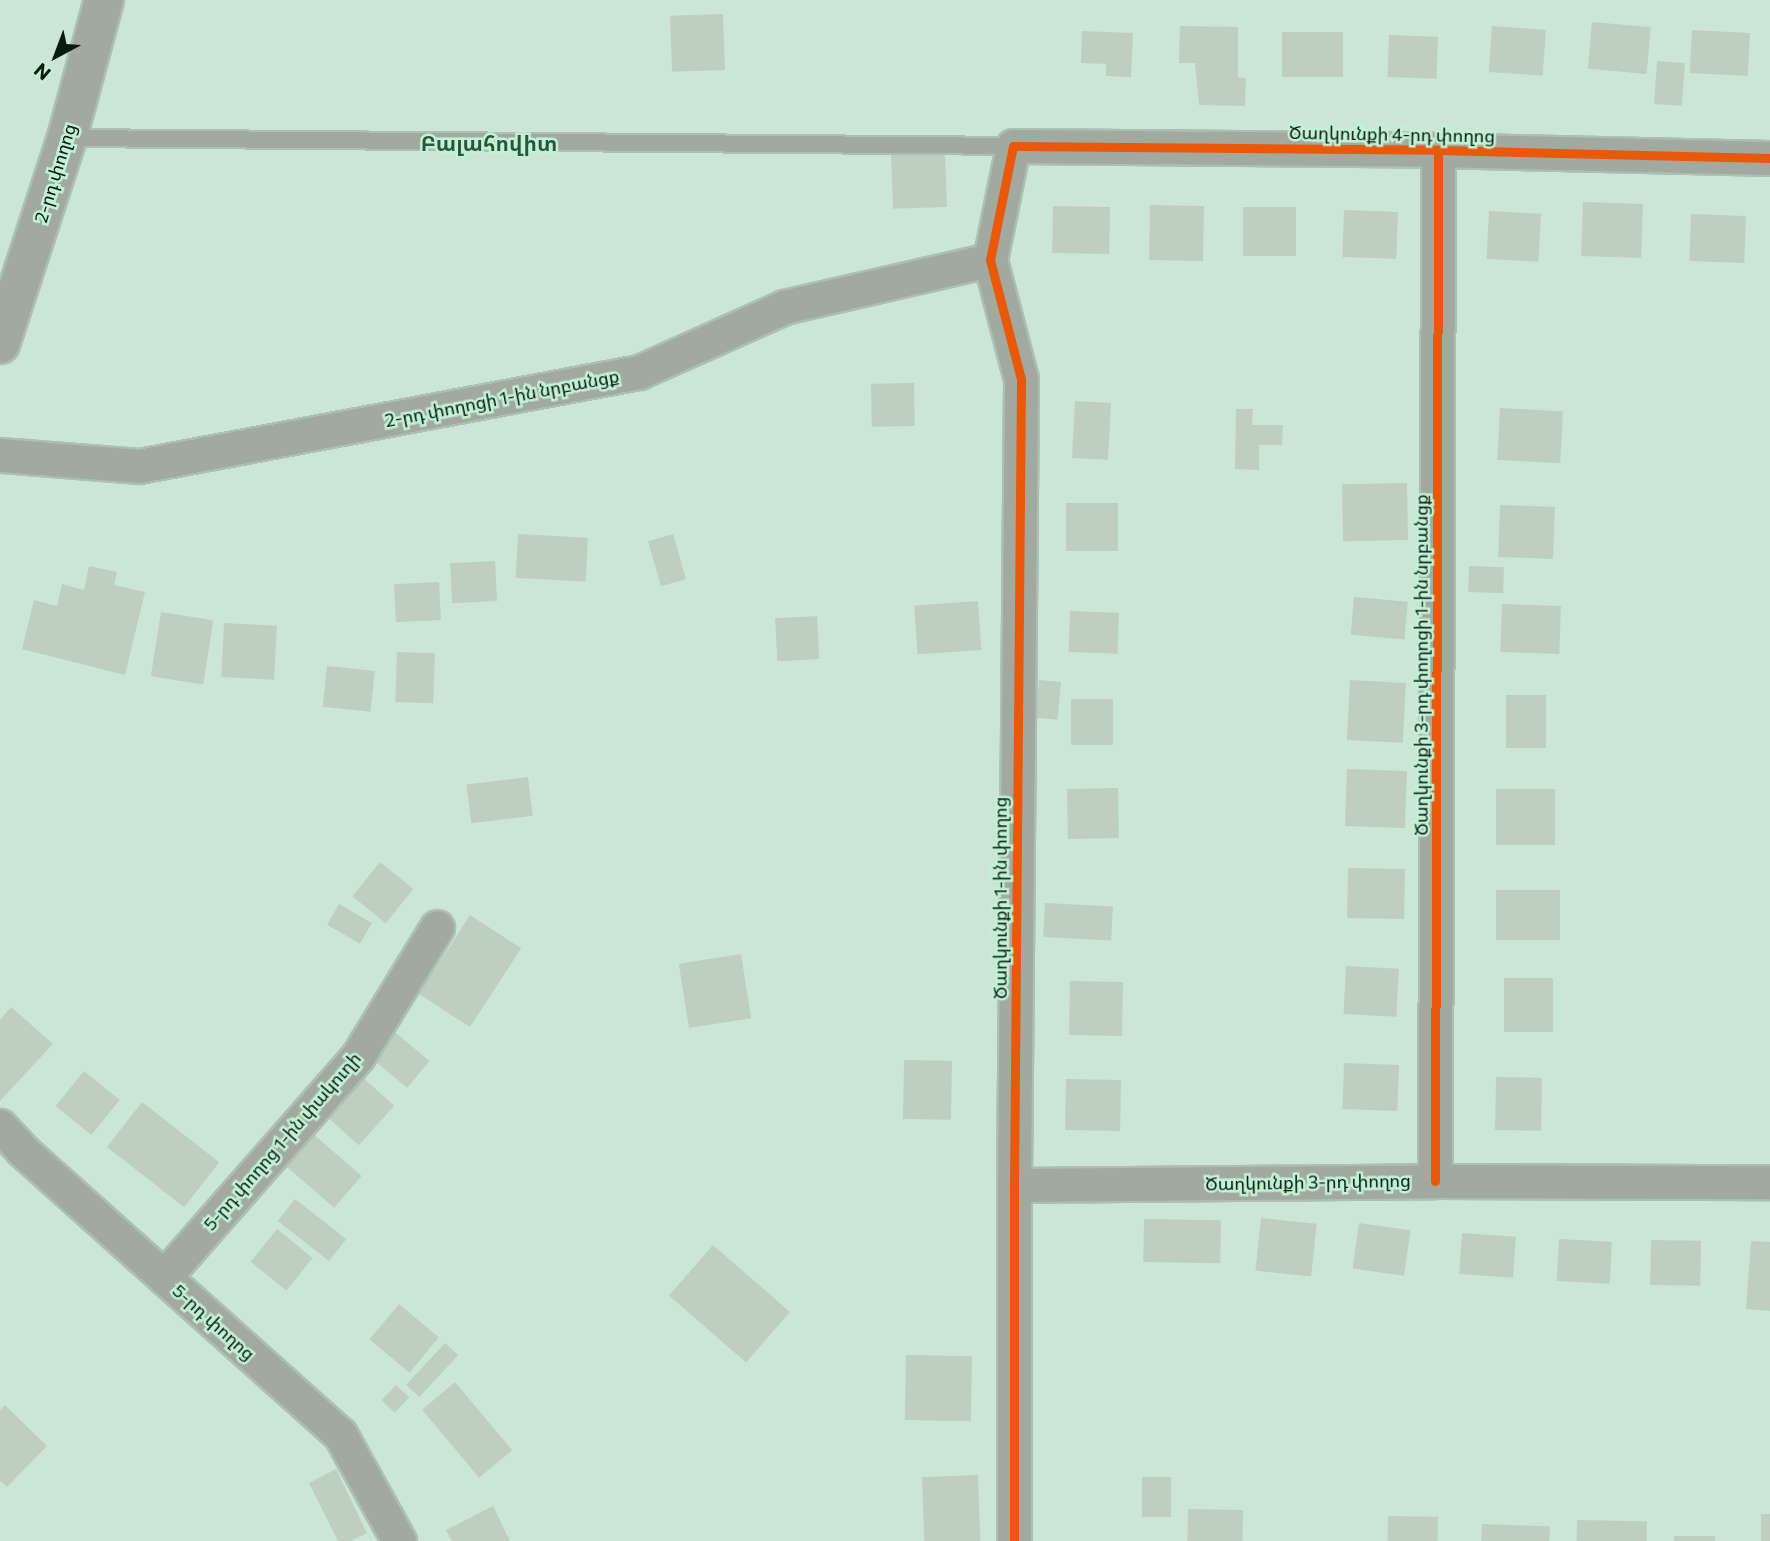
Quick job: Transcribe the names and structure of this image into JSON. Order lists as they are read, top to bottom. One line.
{"streets":{"street":["Ծաղկունքի 4-րդ փողոց","2-րդ փողոց","2-րդ փողոցի 1-ին նրբանցք","Ծաղկունքի 3-րդ փողոցի 1-ին նրբանցք","Ծաղկունքի 1-ին փողոց","5-րդ փողոց 1-ին փակուղի","Ծաղկունքի 3-րդ փողոց","5-րդ փողոց"]},"crossings":[["Ծաղկունքի 4-րդ փողոց","Ծաղկունքի 3-րդ փողոցի 1-ին նրբանցք"],["2-րդ փողոցի 1-ին նրբանցք","Ծաղկունքի 1-ին փողոց"],["Ծաղկունքի 3-րդ փողոցի 1-ին նրբանցք","Ծաղկունքի 3-րդ փողոց"],["Ծաղկունքի 1-ին փողոց","Ծաղկունքի 3-րդ փողոց"],["5-րդ փողոց 1-ին փակուղի","5-րդ փողոց"]],"districts":["Բալահովիտ"],"north":"bottom left"}
